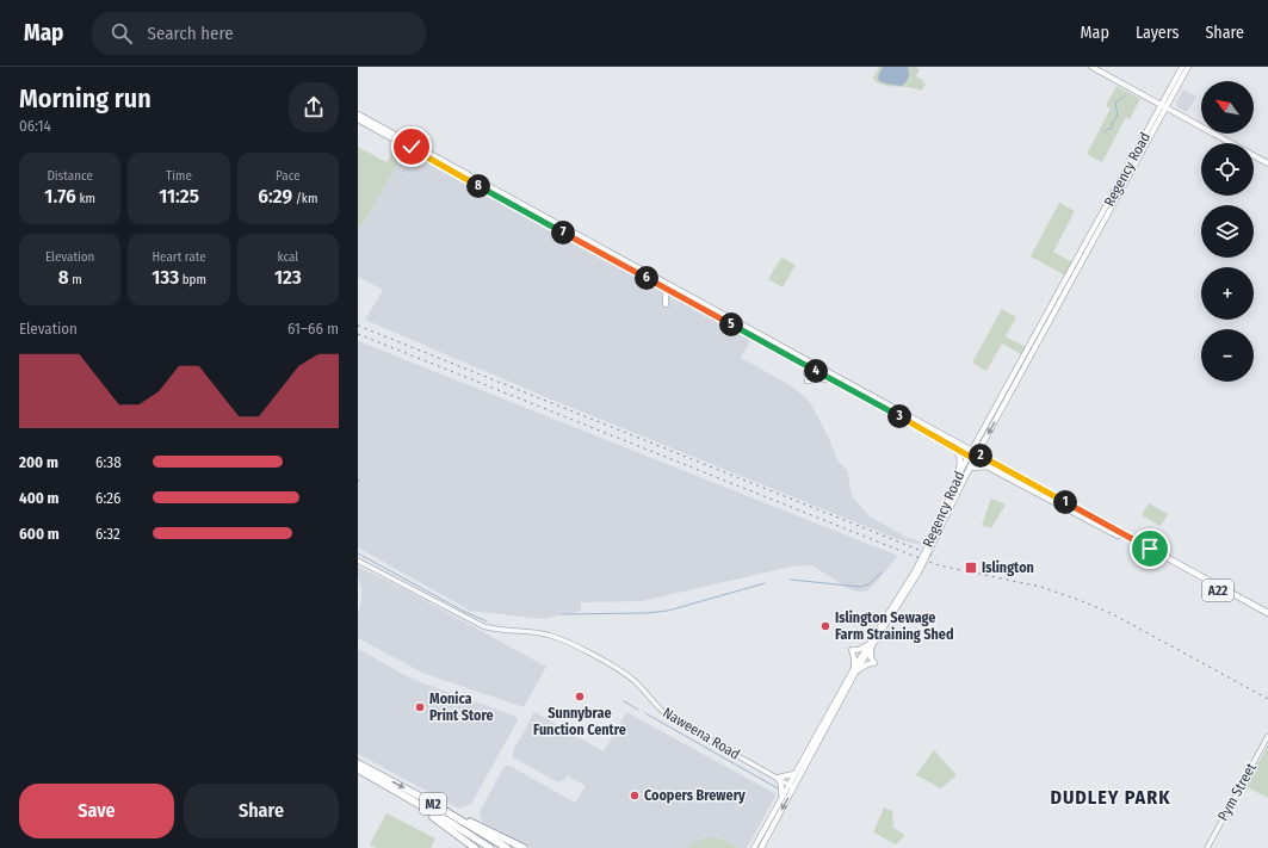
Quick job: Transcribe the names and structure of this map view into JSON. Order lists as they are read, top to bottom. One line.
{"streets":{"highway":["M2"],"main road":["Regency Road","A22"],"street":["Naweena Road","Pym Street"]},"crossings":[["Regency Road","A22"],["Regency Road","Naweena Road"]],"districts":["DUDLEY PARK"],"places":{"transit":["Islington"],"other":["Islington Sewage Farm Straining Shed","Sunnybrae Function Centre","Monica Print Store","Coopers Brewery"]},"north":"top left","page":{"header":"Map","search":"Search here","nav":["Map","Layers","Share"],"heading":["Morning run","06:14"],"map_buttons":["+","−"],"stats":[["Distance","1.76 km"],["Time","11:25"],["Pace","6:29 /km"],["Elevation","8 m"],["Heart rate","133 bpm"],["kcal","123"]],"pins":["8","7","6","5","4","3","2","1"],"chart":["Elevation","61–66 m"],"list":[{"name":"200 m","note":"6:38"},{"name":"400 m","note":"6:26"},{"name":"600 m","note":"6:32"}],"buttons":["Save","Share"]}}
